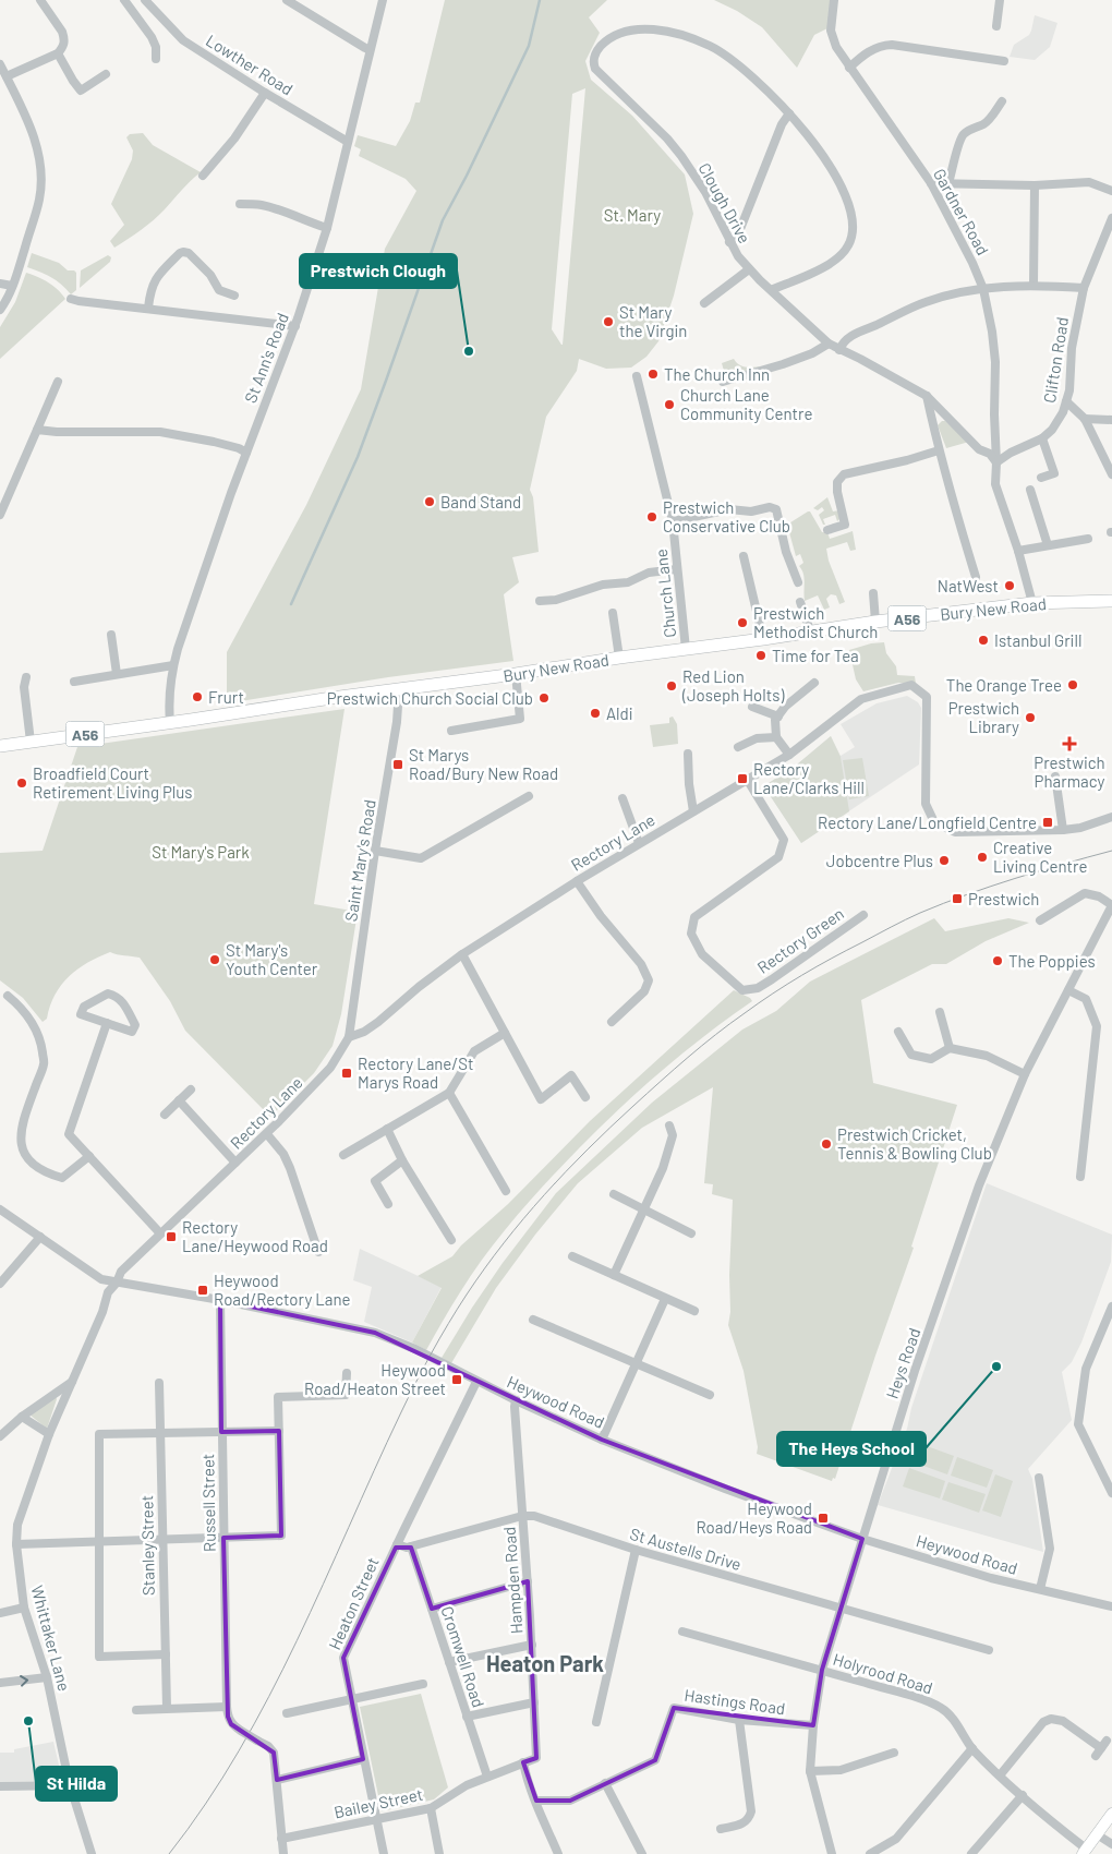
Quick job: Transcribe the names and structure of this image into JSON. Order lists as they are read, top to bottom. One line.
{"streets":{"highway":["Bury New Road","A56"],"street":["Lowther Road","Clough Drive","Gardner Road","St Ann's Road","Clifton Road","Church Lane","Rectory Lane","Saint Mary's Road","Rectory Green","Heys Road","Heywood Road","Russell Street","Stanley Street","St Austells Drive","Hampden Road","Heaton Street","Whittaker Lane","Cromwell Road","Holyrood Road","Hastings Road","Bailey Street"]},"crossings":[["Lowther Road","St Ann's Road"],["Clough Drive","Gardner Road"],["Clough Drive","Clifton Road"],["Gardner Road","Clifton Road"],["St Ann's Road","Bury New Road"],["Church Lane","Bury New Road"],["Bury New Road","Saint Mary's Road"],["Rectory Lane","Saint Mary's Road"],["Rectory Lane","Rectory Green"],["Rectory Lane","Heywood Road"],["Rectory Lane","Whittaker Lane"],["Heys Road","Heywood Road"],["Heys Road","St Austells Drive"],["Heys Road","Holyrood Road"],["Heys Road","Hastings Road"],["Heywood Road","Russell Street"],["Heywood Road","Hampden Road"],["Heywood Road","Heaton Street"],["Heywood Road","Whittaker Lane"],["St Austells Drive","Hampden Road"],["Hampden Road","Bailey Street"],["Heaton Street","Bailey Street"],["Cromwell Road","Bailey Street"]],"districts":["Heaton Park"],"parks":["St. Mary","St Mary's Park"],"places":{"other":["St Mary the Virgin","Prestwich Clough","The Church Inn","Church Lane Community Centre","Band Stand","Prestwich Conservative Club","NatWest","Prestwich Methodist Church","Istanbul Grill","Time for Tea","The Orange Tree","Red Lion (Joseph Holts)","Frurt","Prestwich Church Social Club","Aldi","Prestwich Library","Broadfield Court Retirement Living Plus","Creative Living Centre","Jobcentre Plus","St Mary's Youth Center","The Poppies","Prestwich Cricket, Tennis & Bowling Club","The Heys School","St Hilda"],"health":["Prestwich Pharmacy"],"transit":["St Marys Road/Bury New Road","Rectory Lane/Clarks Hill","Rectory Lane/Longfield Centre","Prestwich","Rectory Lane/St Marys Road","Rectory Lane/Heywood Road","Heywood Road/Rectory Lane","Heywood Road/Heaton Street","Heywood Road/Heys Road"]}}
